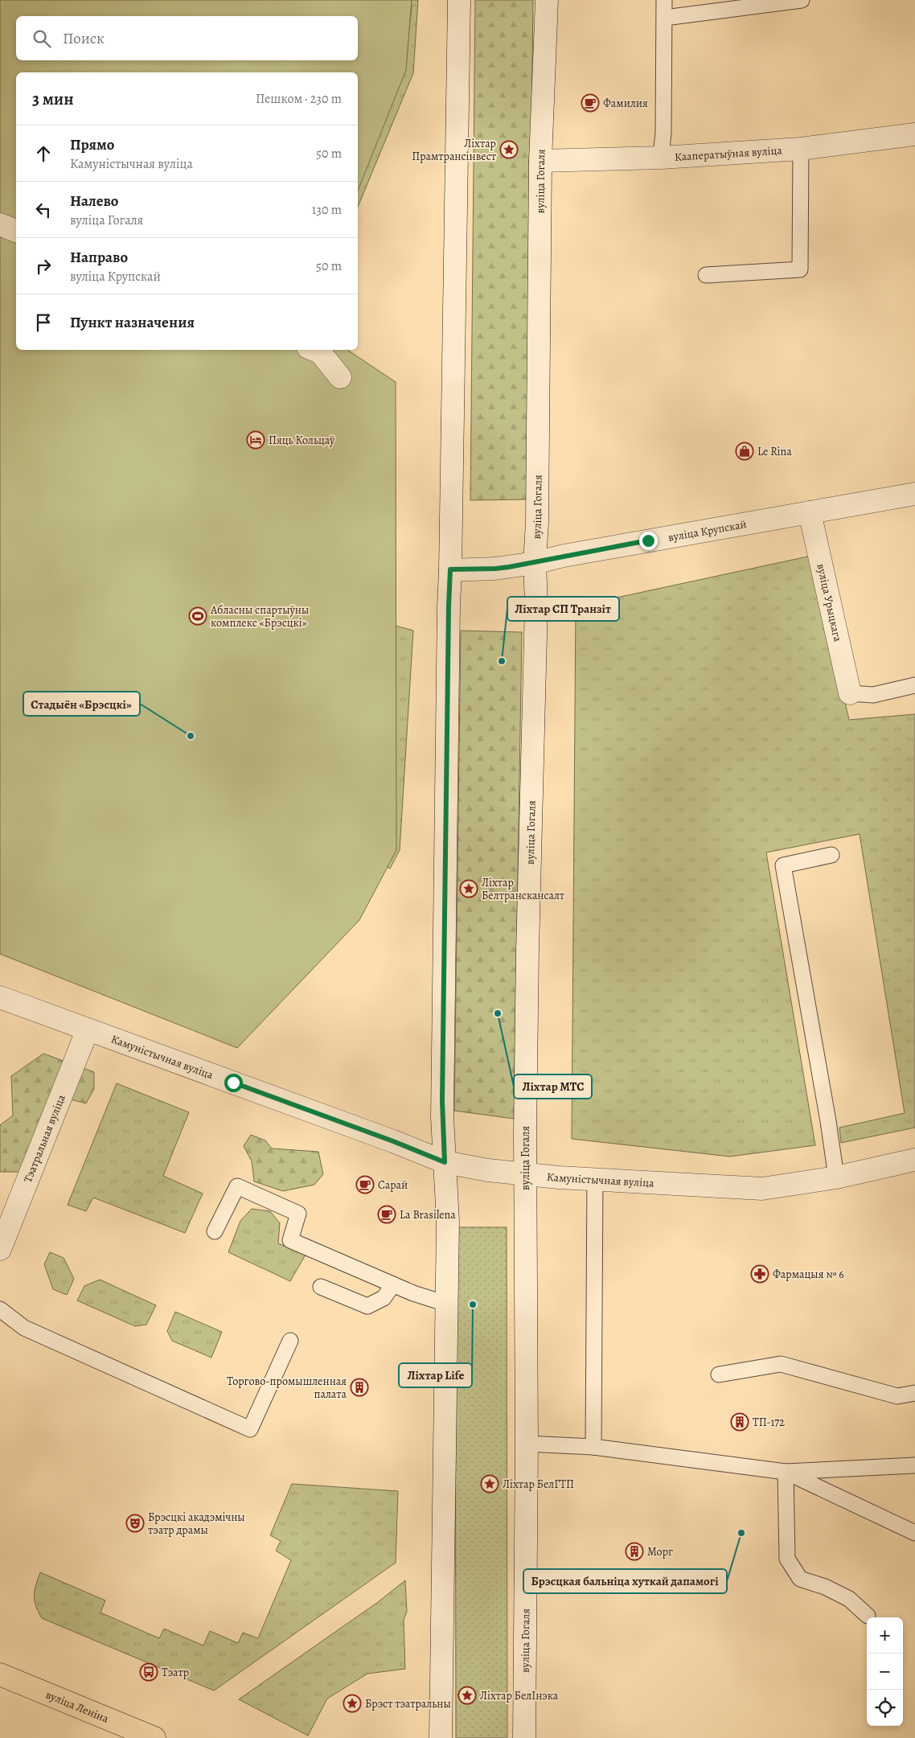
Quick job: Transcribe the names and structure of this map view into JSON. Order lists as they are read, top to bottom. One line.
{"streets":{"main road":["Кааператыўная вуліца","вуліца Гогаля","вуліца Крупскай","вуліца Урыцкага","Камуністычная вуліца","Тэатральная вуліца","вуліца Леніна"]},"crossings":[["Кааператыўная вуліца","вуліца Гогаля"],["вуліца Гогаля","вуліца Крупскай"],["вуліца Гогаля","Камуністычная вуліца"],["вуліца Крупскай","вуліца Урыцкага"],["Камуністычная вуліца","Тэатральная вуліца"]],"places":{"cafe":["Фамилия","Сарай","La Brasilena"],"place":["Ліхтар Прамтрансінвест","Ліхтар Белтранскансалт","Ліхтар БелГТП","Ліхтар БелІнэка","Брэст тэатральны"],"hotel":["Пяць Кольцаў"],"shop":["Le Rina"],"sports":["Абласны спартыўны комплекс «Брэсцкі»"],"other":["Ліхтар СП Транзіт","Стадыён «Брэсцкі»","Ліхтар МТС","Ліхтар Life","Брэсцкая бальніца хуткай дапамогі"],"pharmacy":["Фармацыя № 6"],"building":["Торгово-промышленная палата","ТП-172","Морг"],"theatre":["Брэсцкі акадэмічны тэатр драмы"],"bus stop":["Тэатр"]},"page":{"search":"Поиск","heading":["3 мин","Пешком · 230 m"],"list":[["Прямо","Камуністычная вуліца","50 m"],["Налево","вуліца Гогаля","130 m"],["Направо","вуліца Крупскай","50 m"],"Пункт назначения"],"map_buttons":["+","−"]}}
